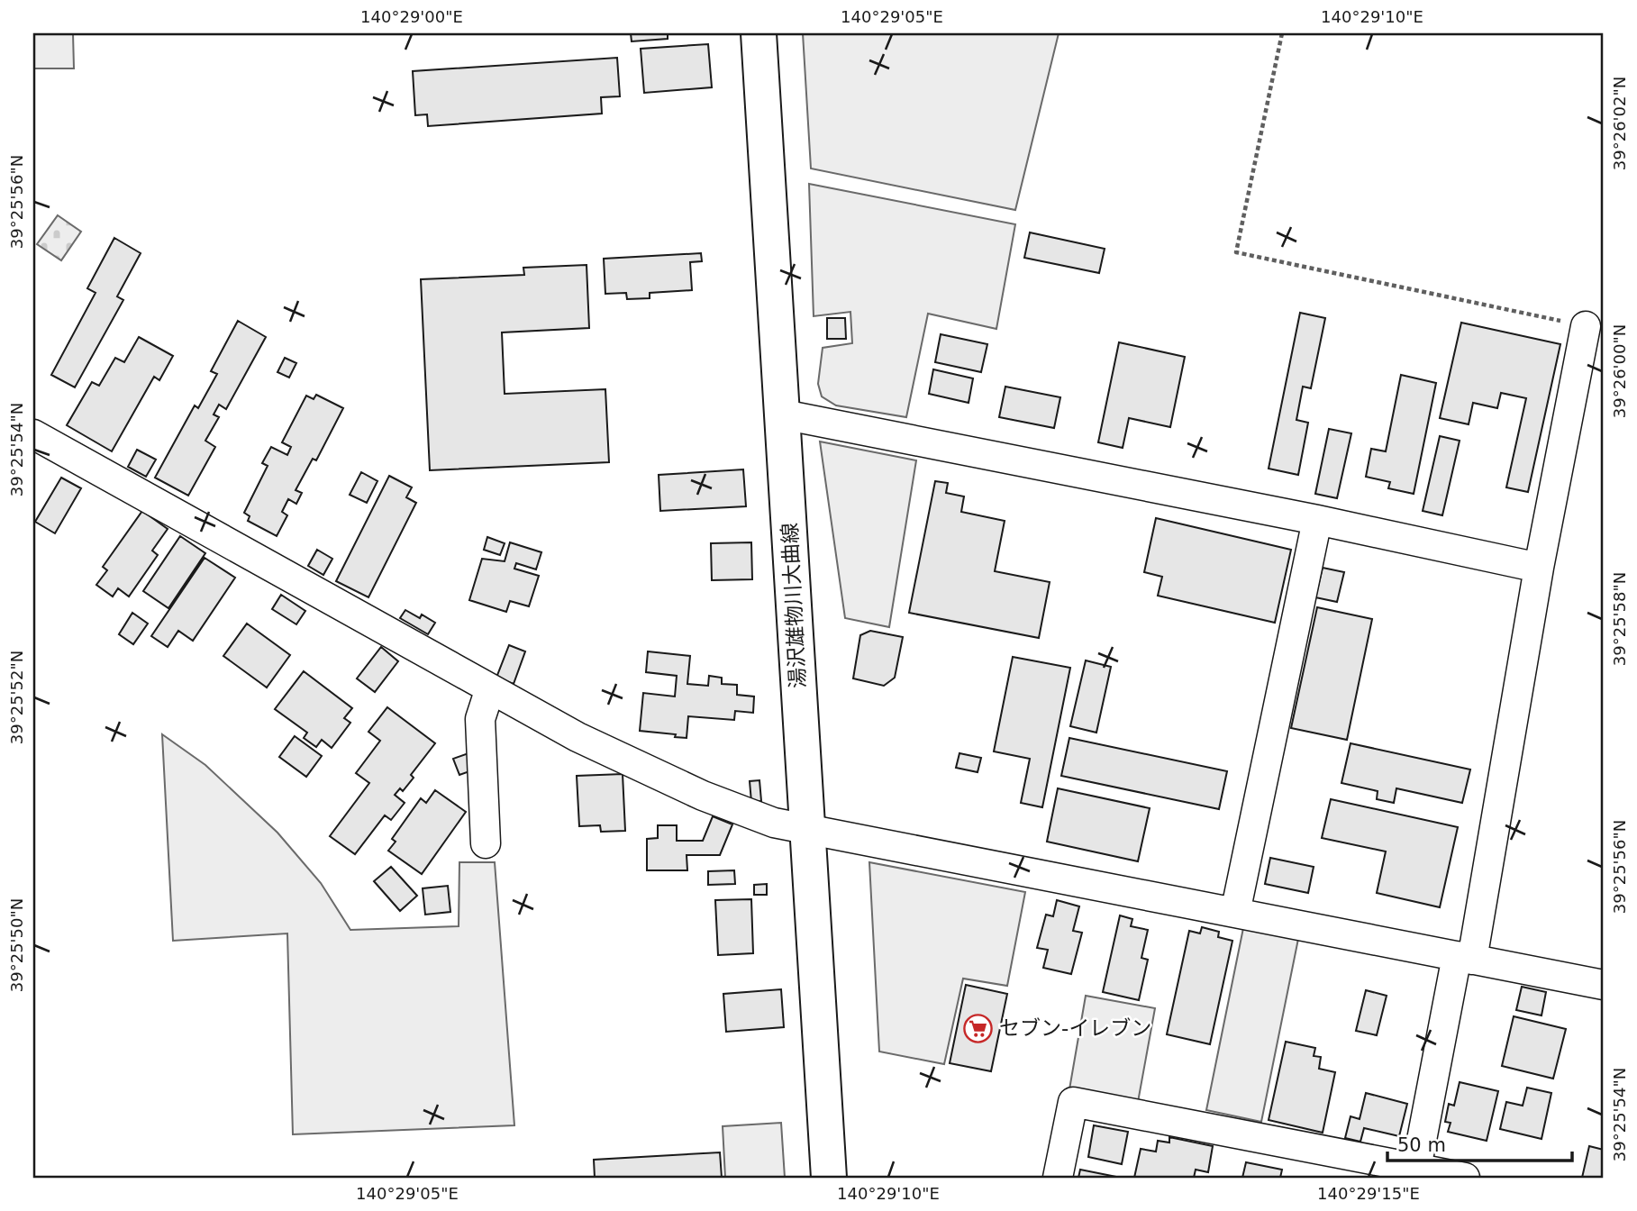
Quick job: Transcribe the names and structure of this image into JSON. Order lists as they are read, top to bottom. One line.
{"streets":{"main road":["湯沢雄物川大曲線"]},"places":{"supermarket":["セブン-イレブン"]},"scale_bar":"50 m","coordinates":["140°29'00\"E","140°29'05\"E","140°29'10\"E","39°26'02\"N","39°25'56\"N","39°26'00\"N","39°25'54\"N","39°25'58\"N","39°25'52\"N","39°25'50\"N","140°29'15\"E"]}
